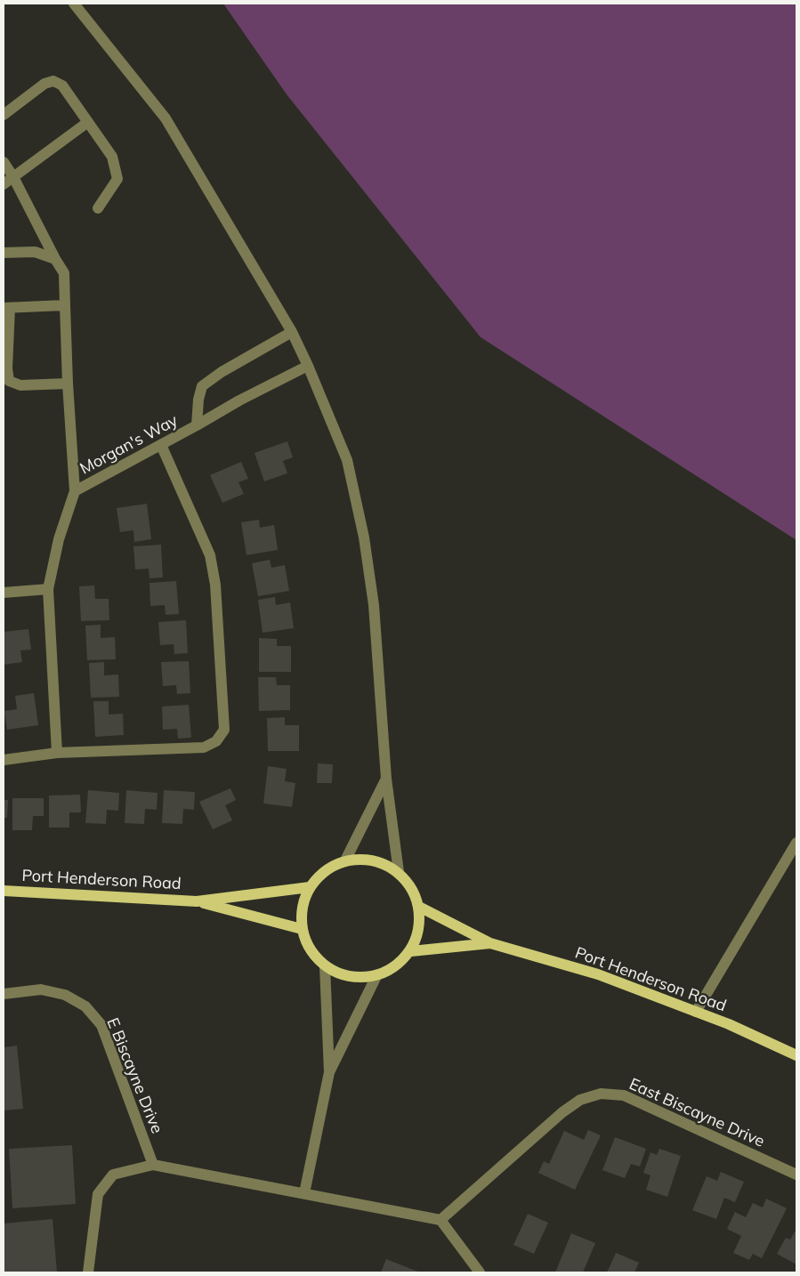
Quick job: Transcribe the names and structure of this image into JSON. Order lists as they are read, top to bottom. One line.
{"streets":{"main road":["Port Henderson Road"],"street":["Morgan's Way","E Biscayne Drive","East Biscayne Drive"]}}
